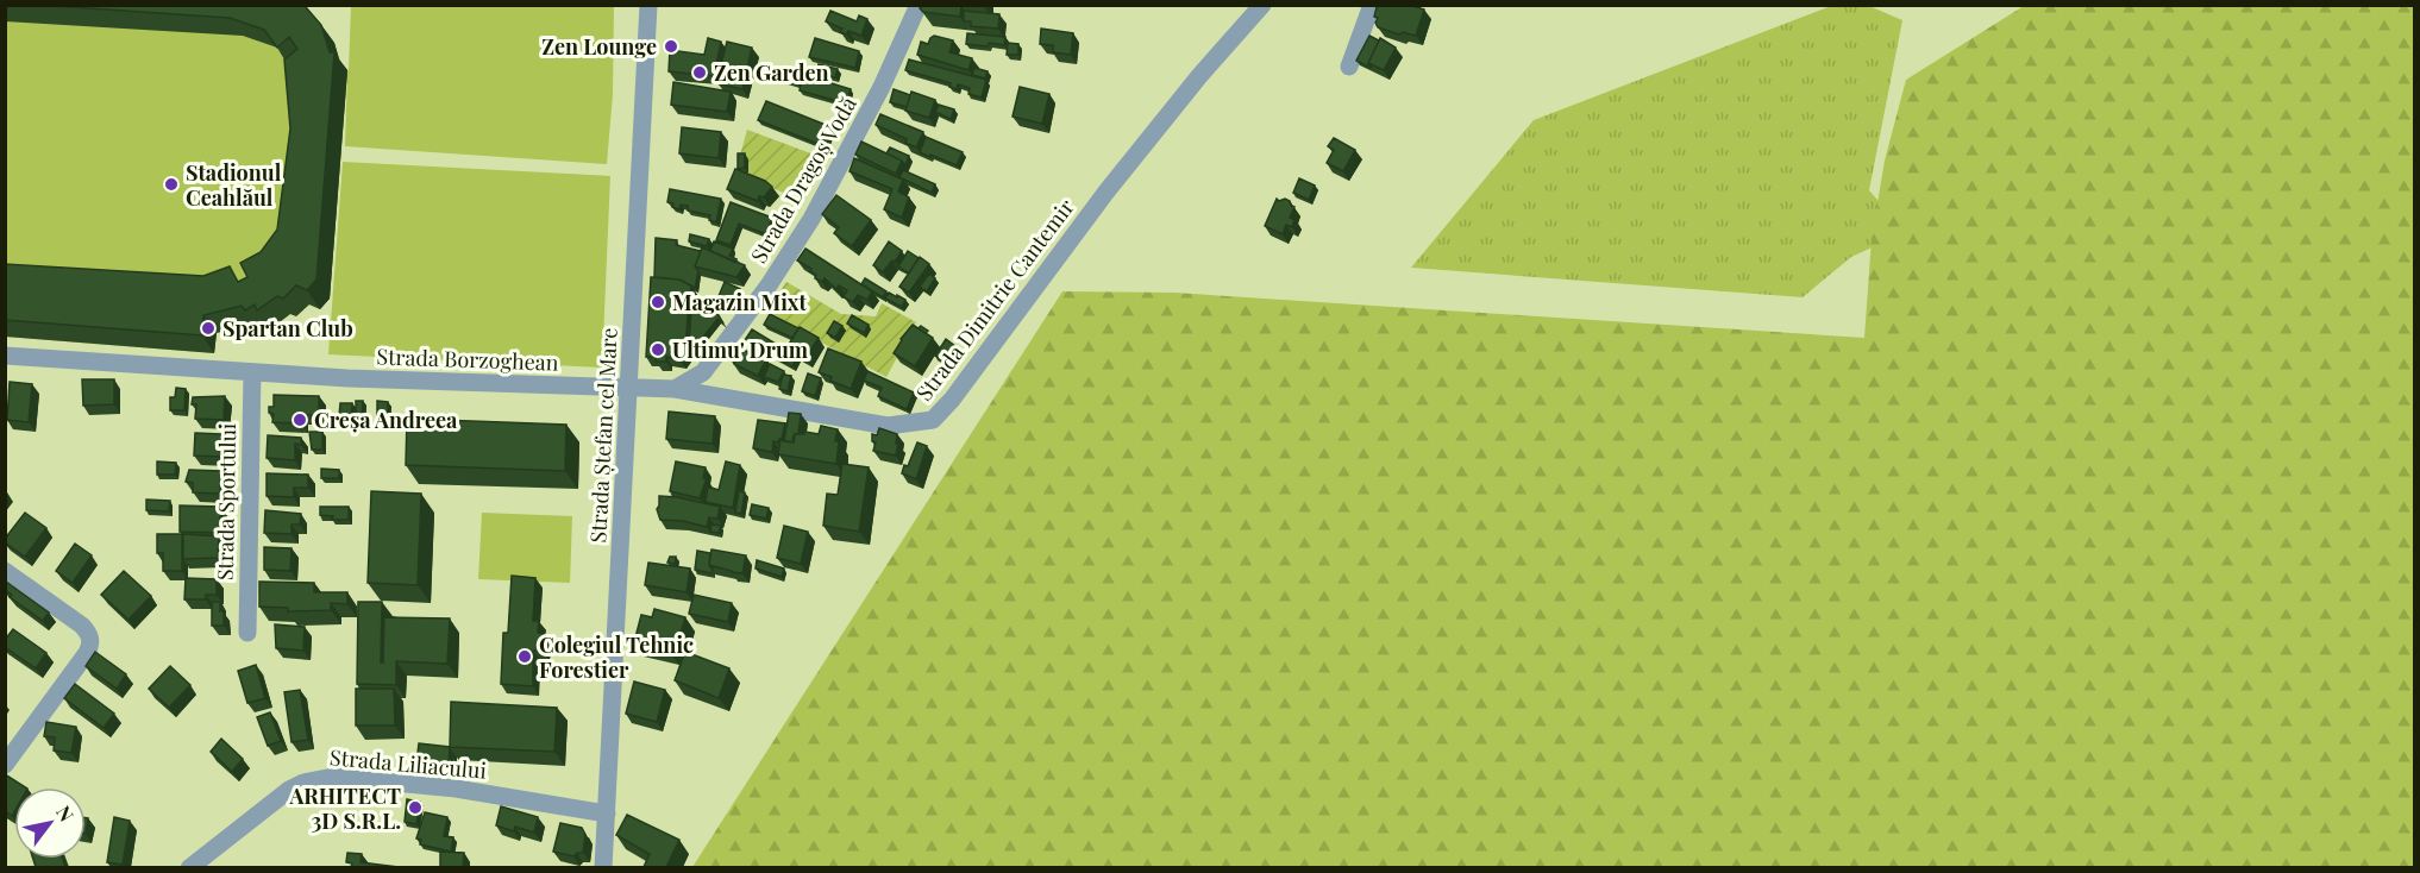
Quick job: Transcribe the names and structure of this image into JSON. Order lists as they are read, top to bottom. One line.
{"streets":{"street":["Strada Dragoș Vodă","Strada Dimitrie Cantemir","Strada Borzoghean","Strada Ștefan cel Mare","Strada Sportului","Strada Liliacului"]},"crossings":[["Strada Dragoș Vodă","Strada Dimitrie Cantemir"],["Strada Dimitrie Cantemir","Strada Borzoghean"],["Strada Dimitrie Cantemir","Strada Ștefan cel Mare"],["Strada Borzoghean","Strada Ștefan cel Mare"],["Strada Borzoghean","Strada Sportului"],["Strada Ștefan cel Mare","Strada Liliacului"]],"places":["Zen Lounge","Zen Garden","Stadionul Ceahlăul","Magazin Mixt","Spartan Club","Ultimu' Drum","Creșa Andreea","Colegiul Tehnic Forestier","ARHITECT 3D S.R.L."],"north":"top right"}
